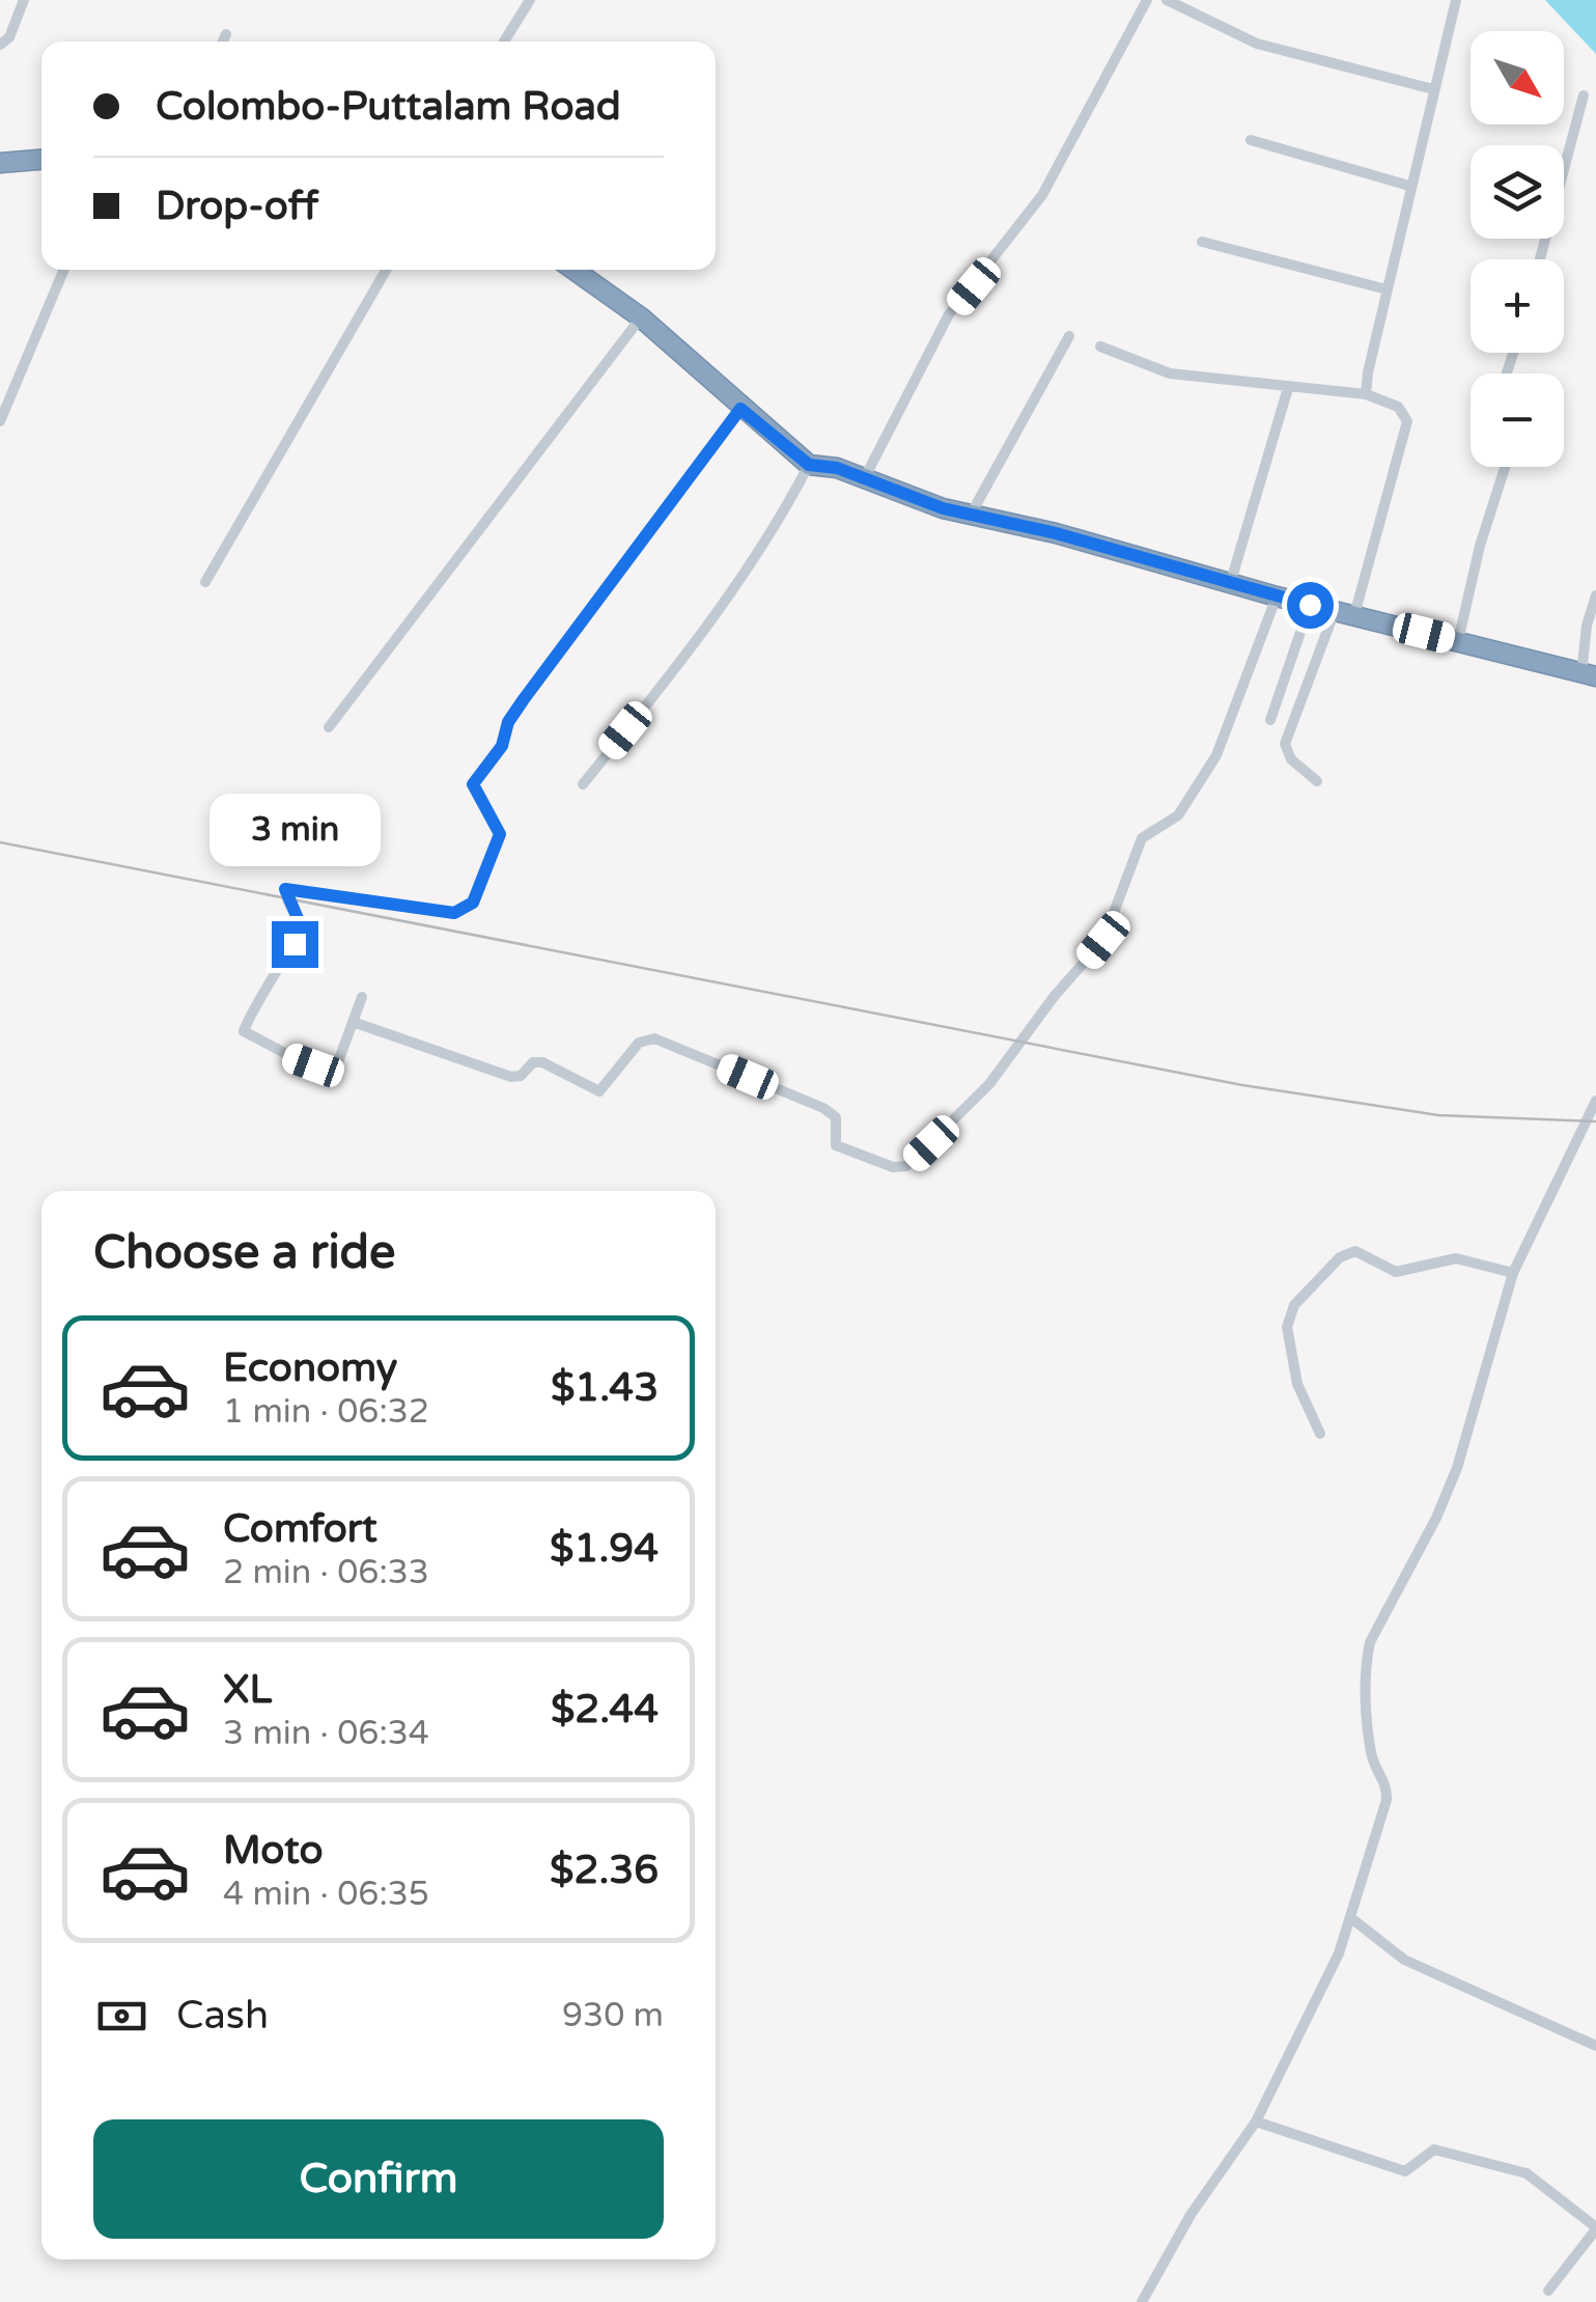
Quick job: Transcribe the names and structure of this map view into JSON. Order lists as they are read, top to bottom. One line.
{"north":"bottom right","page":{"map_buttons":["+","−"],"banner":["Colombo-Puttalam Road","Drop-off"],"bubble":"3 min","heading":"Choose a ride","list":[{"name":"Economy","note":"1 min · 06:32","value":"$1.43"},{"name":"Comfort","note":"2 min · 06:33","value":"$1.94"},{"name":"XL","note":"3 min · 06:34","value":"$2.44"},{"name":"Moto","note":"4 min · 06:35","value":"$2.36"}],"pay":["Cash","930 m"],"buttons":"Confirm"}}
